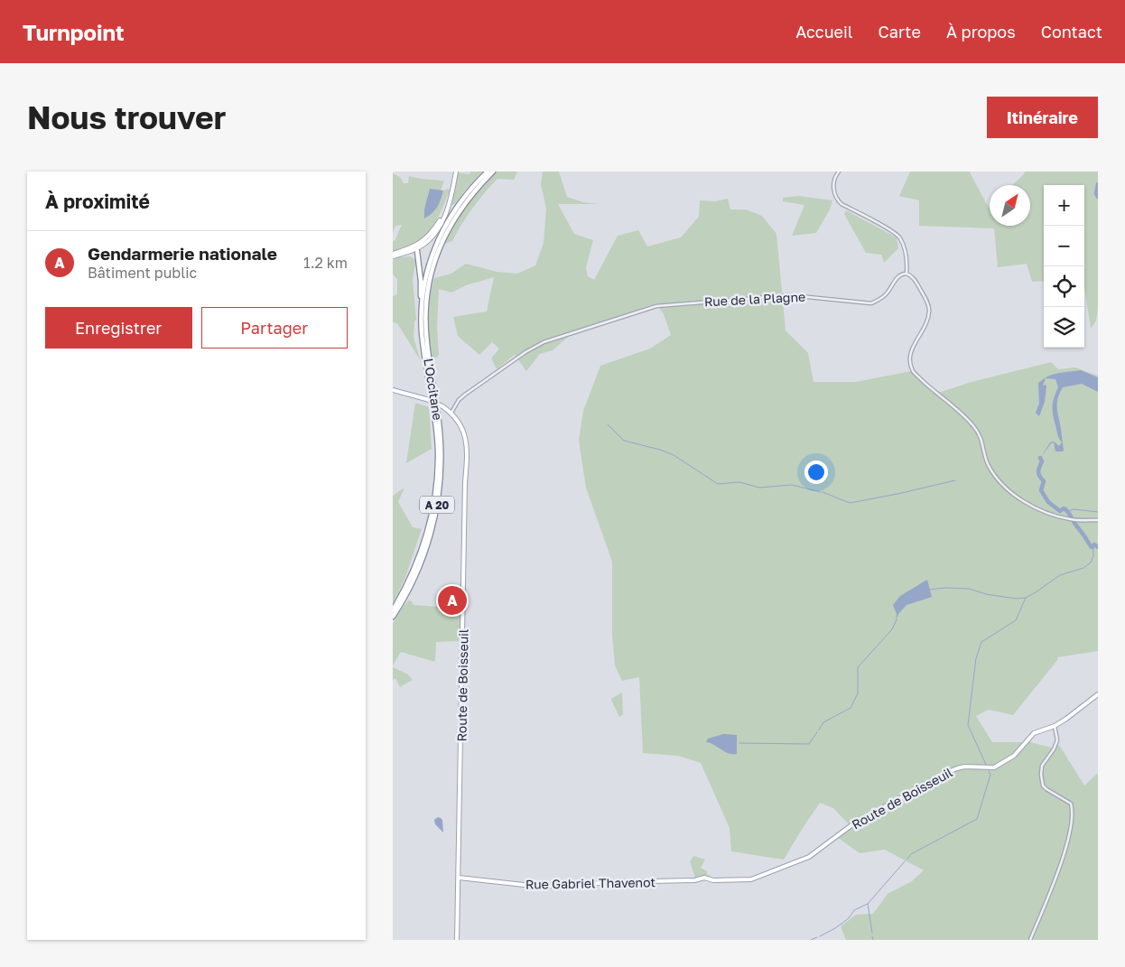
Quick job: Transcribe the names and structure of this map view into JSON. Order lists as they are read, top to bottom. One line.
{"streets":{"highway":["L'Occitane","A 20"],"main road":["Route de Boisseuil","Rue Gabriel Thavenot"],"street":["Rue de la Plagne"]},"crossings":[["Rue de la Plagne","Route de Boisseuil"],["Route de Boisseuil","Rue Gabriel Thavenot"]],"north":"top right","page":{"header":"Turnpoint","nav":["Accueil","Carte","À propos","Contact"],"buttons":["Itinéraire",["Enregistrer","Partager"]],"title":"Nous trouver","heading":"À proximité","map_buttons":["+","−"],"list":[{"mark":"A","name":"Gendarmerie nationale","note":"Bâtiment public","value":"1.2 km"}],"pins":"A"}}
